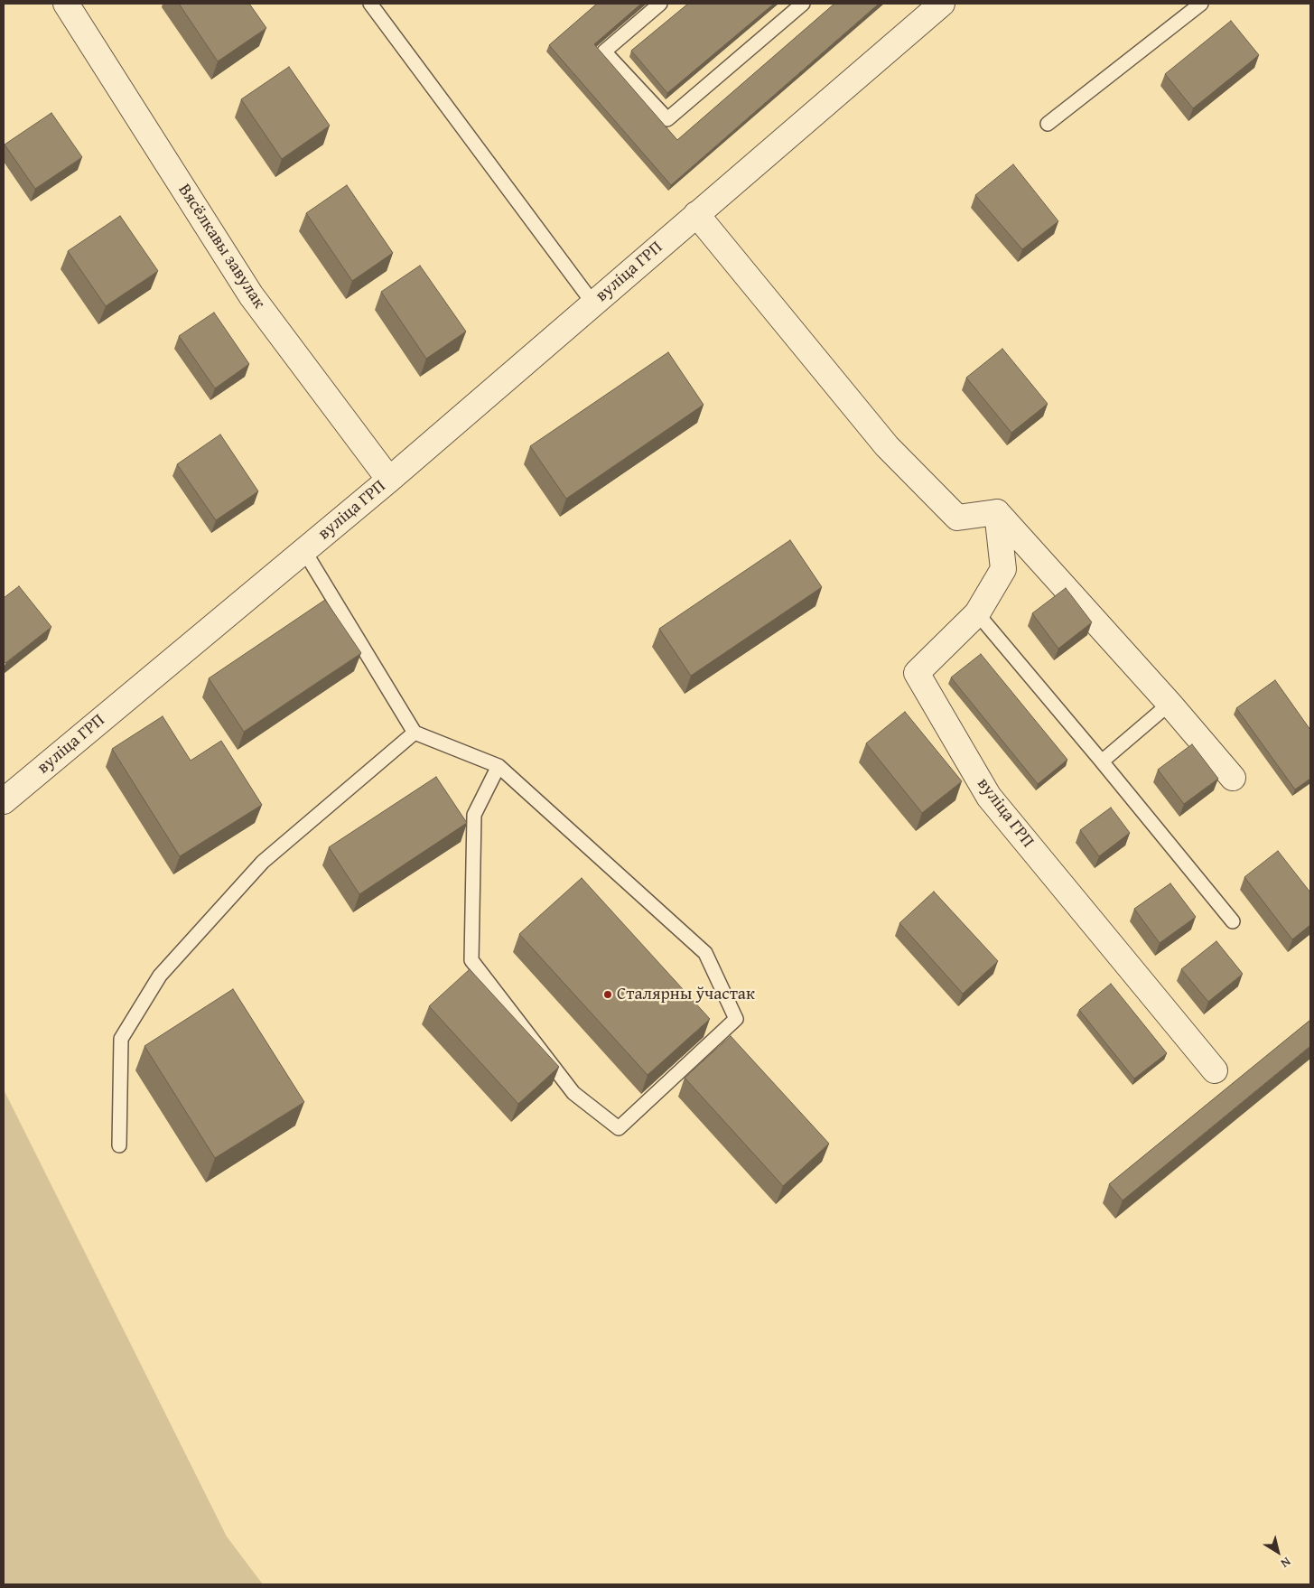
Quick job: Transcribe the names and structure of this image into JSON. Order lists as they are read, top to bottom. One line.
{"streets":{"street":["Вясёлкавы завулак","вуліца ГРП"]},"crossings":[["Вясёлкавы завулак","вуліца ГРП"]],"places":["Сталярны ўчастак"],"north":"bottom right"}
